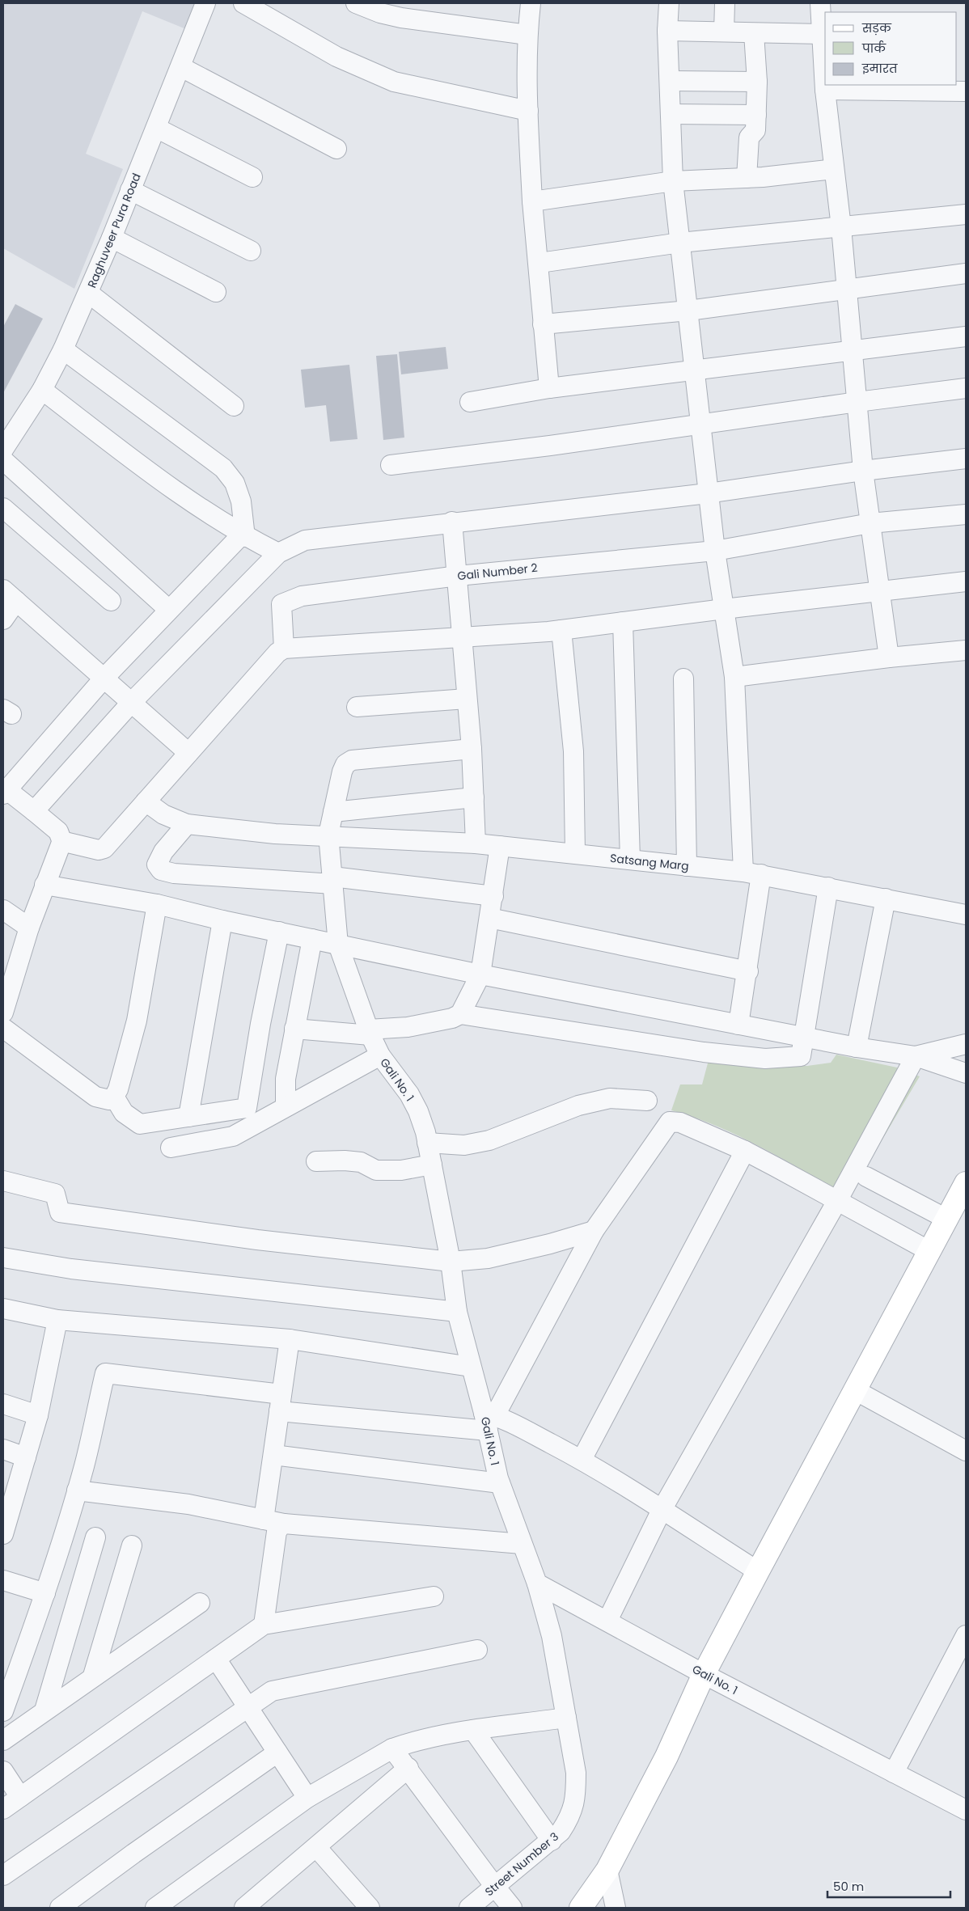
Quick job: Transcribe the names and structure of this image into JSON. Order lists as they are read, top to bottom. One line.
{"streets":{"street":["Raghuveer Pura Road","Gali Number 2","Satsang Marg","Gali No. 1","Street Number 3"]},"crossings":[["Satsang Marg","Gali No. 1"]],"legend":["सड़क","पार्क","इमारत"],"scale_bar":"50 m"}
